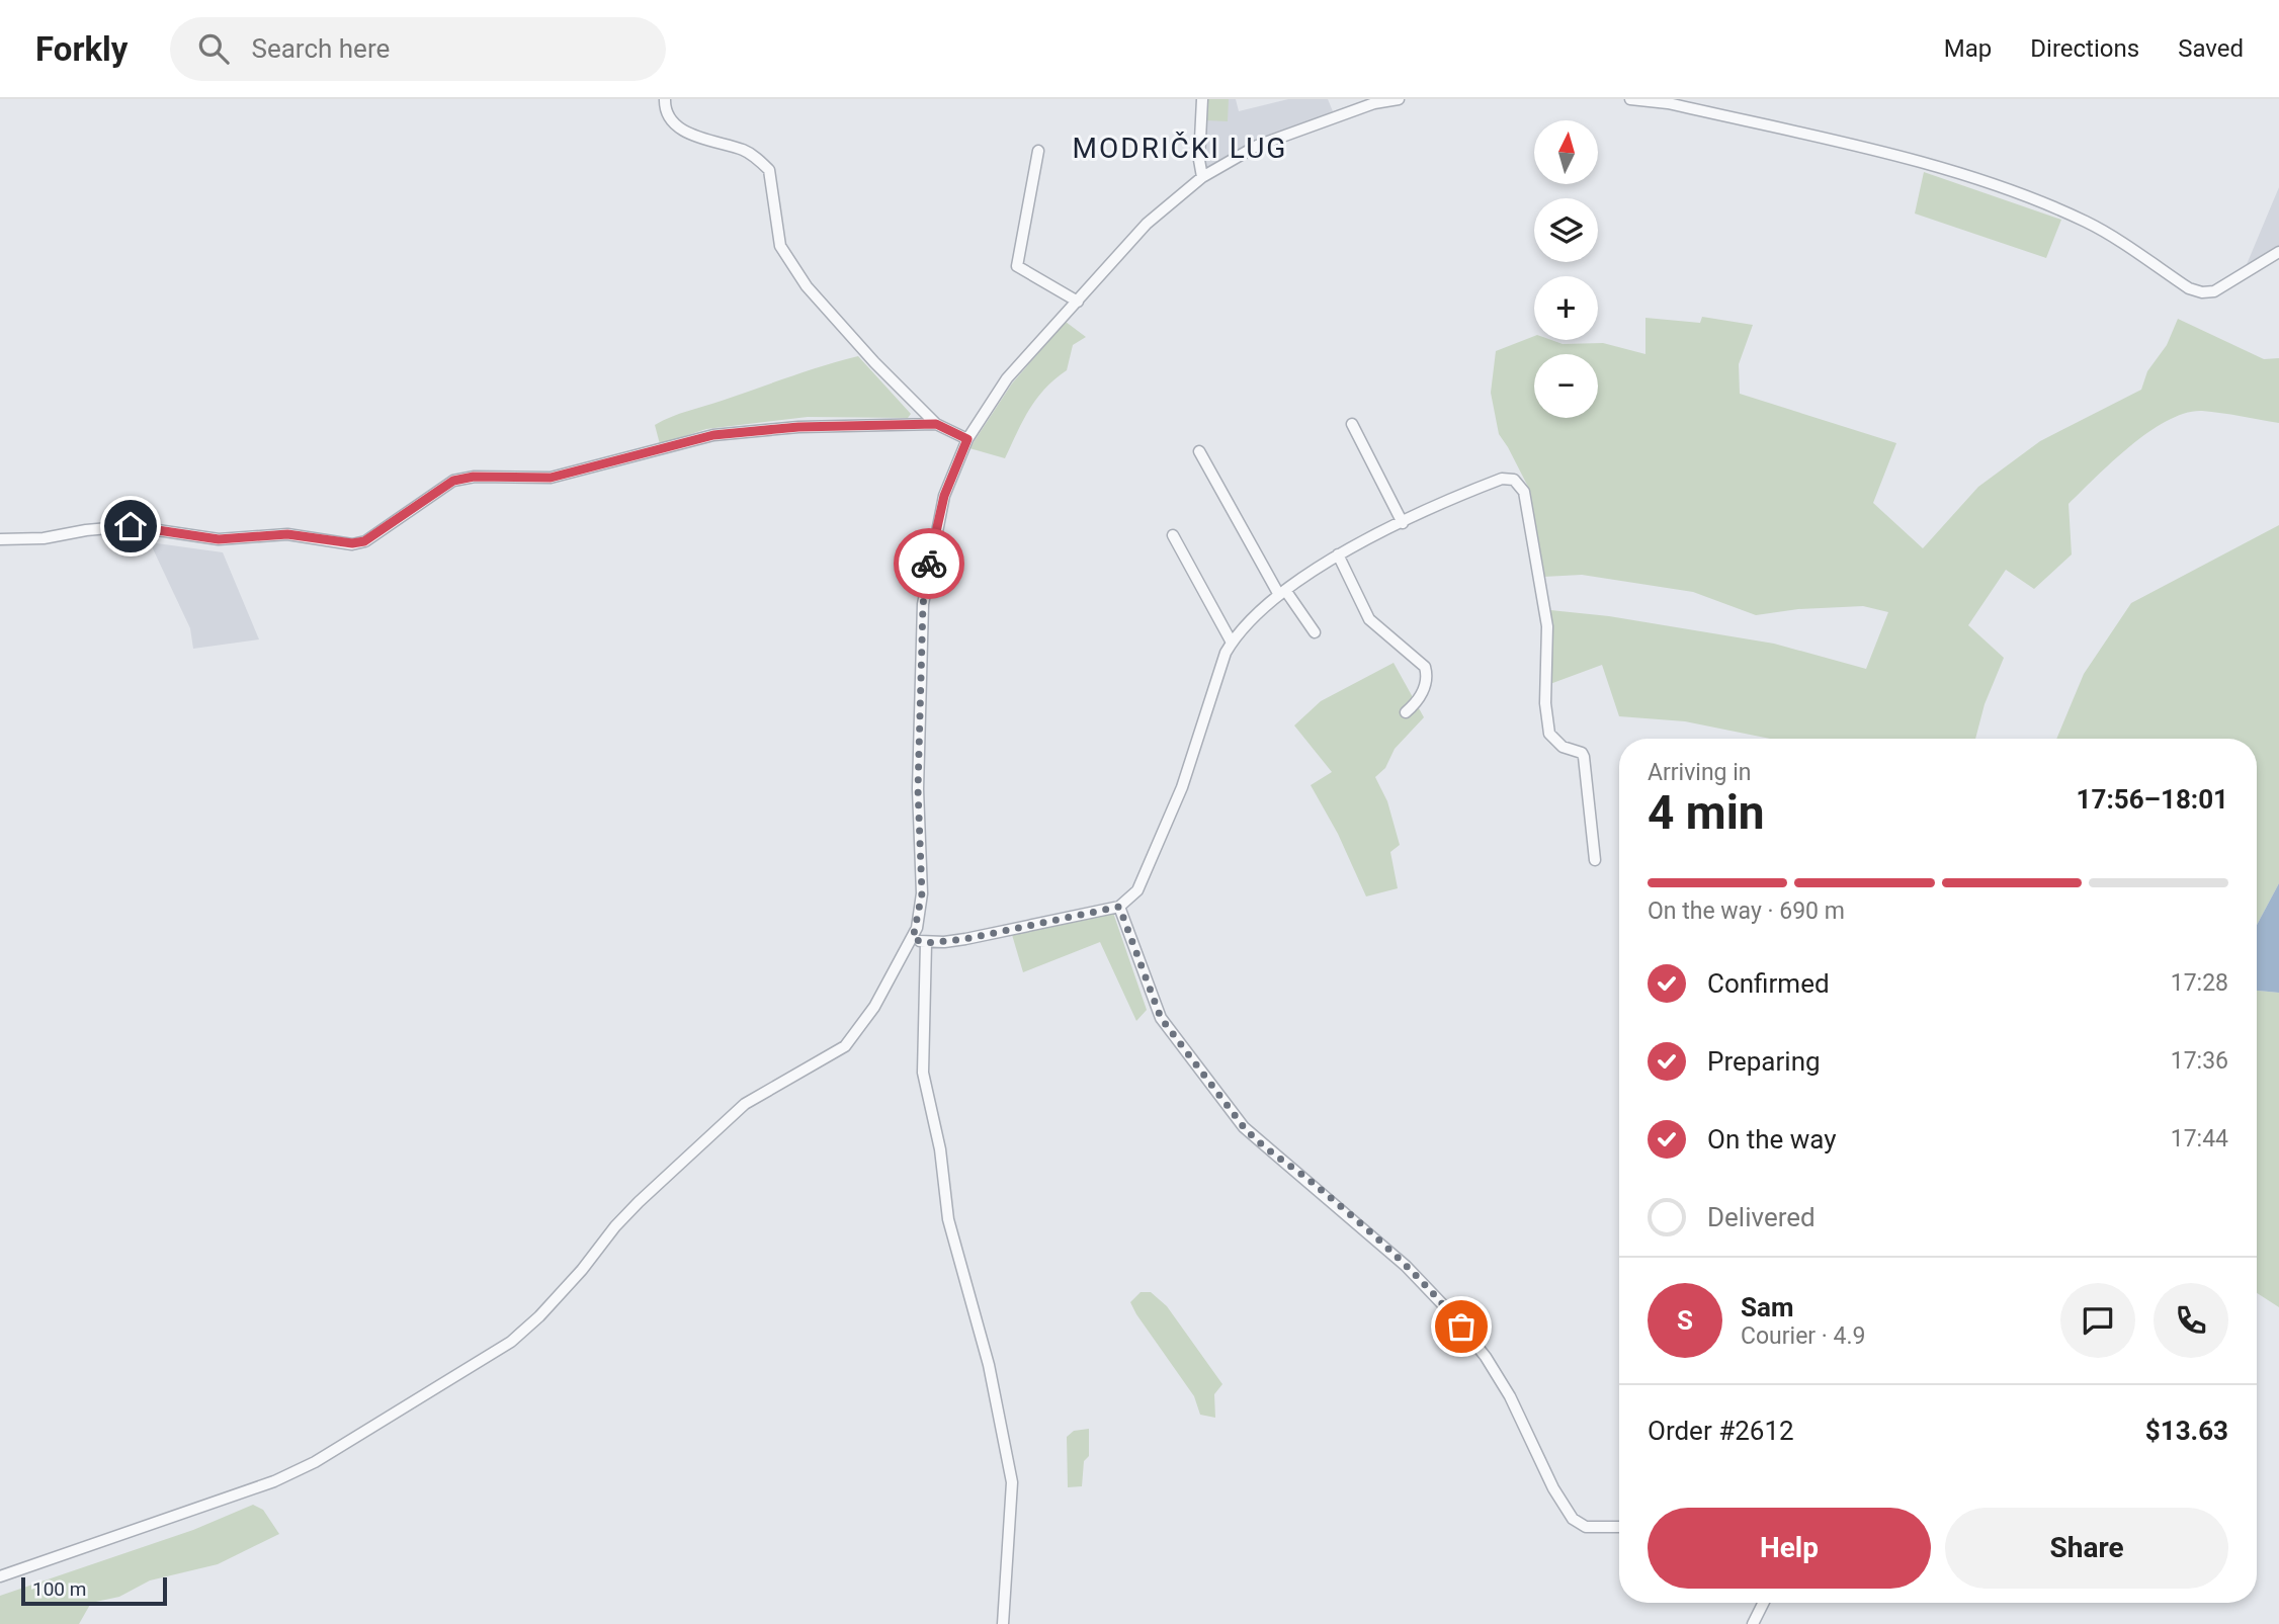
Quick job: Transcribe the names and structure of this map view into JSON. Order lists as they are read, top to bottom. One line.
{"districts":["MODRIČKI LUG"],"scale_bar":"100 m","north":"top","page":{"header":"Forkly","search":"Search here","nav":["Map","Directions","Saved"],"map_buttons":["+","−"],"heading":["4 min","Arriving in","17:56–18:01"],"panel":["Sam","Courier · 4.9","Order #2612","$13.63"],"bar":"On the way · 690 m","list":[["Confirmed","17:28"],["Preparing","17:36"],["On the way","17:44"],"Delivered"],"round":"S","buttons":["Help","Share"],"scale":"100 m"}}
